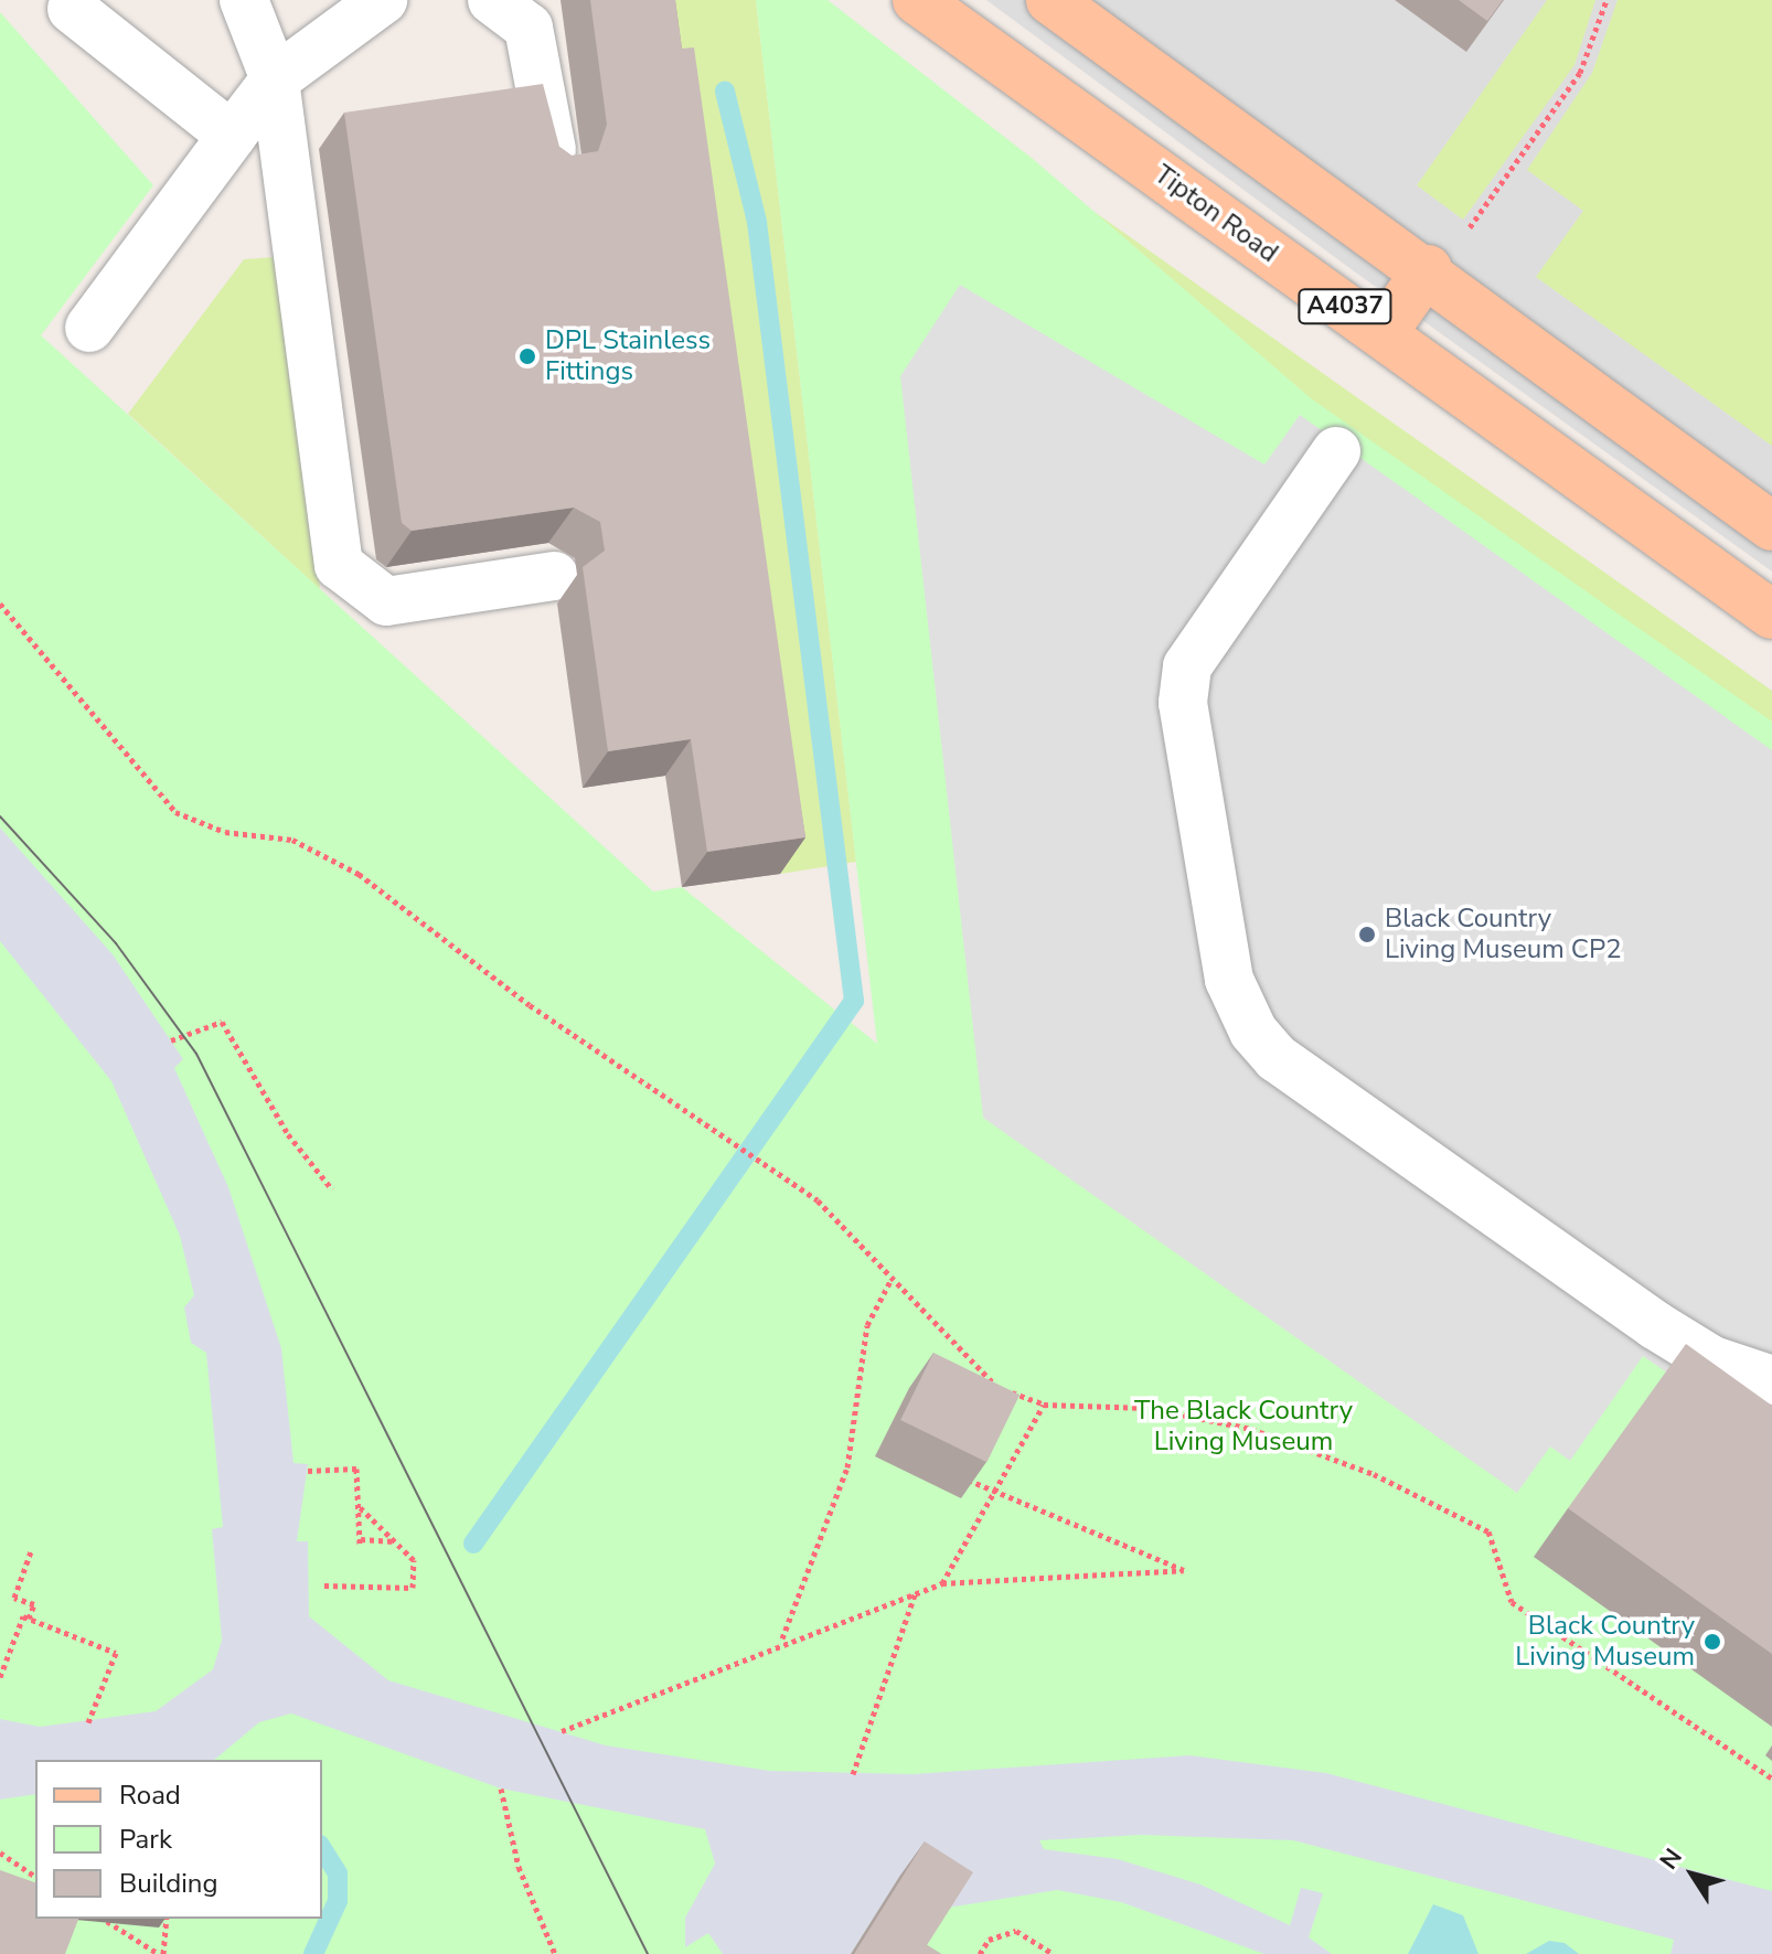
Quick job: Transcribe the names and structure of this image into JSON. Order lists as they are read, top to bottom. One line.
{"streets":{"main road":["Tipton Road","A4037"]},"parks":["The Black Country Living Museum"],"places":["DPL Stainless Fittings","Black Country Living Museum CP2","Black Country Living Museum"],"legend":["Road","Park","Building"],"north":"top left"}
